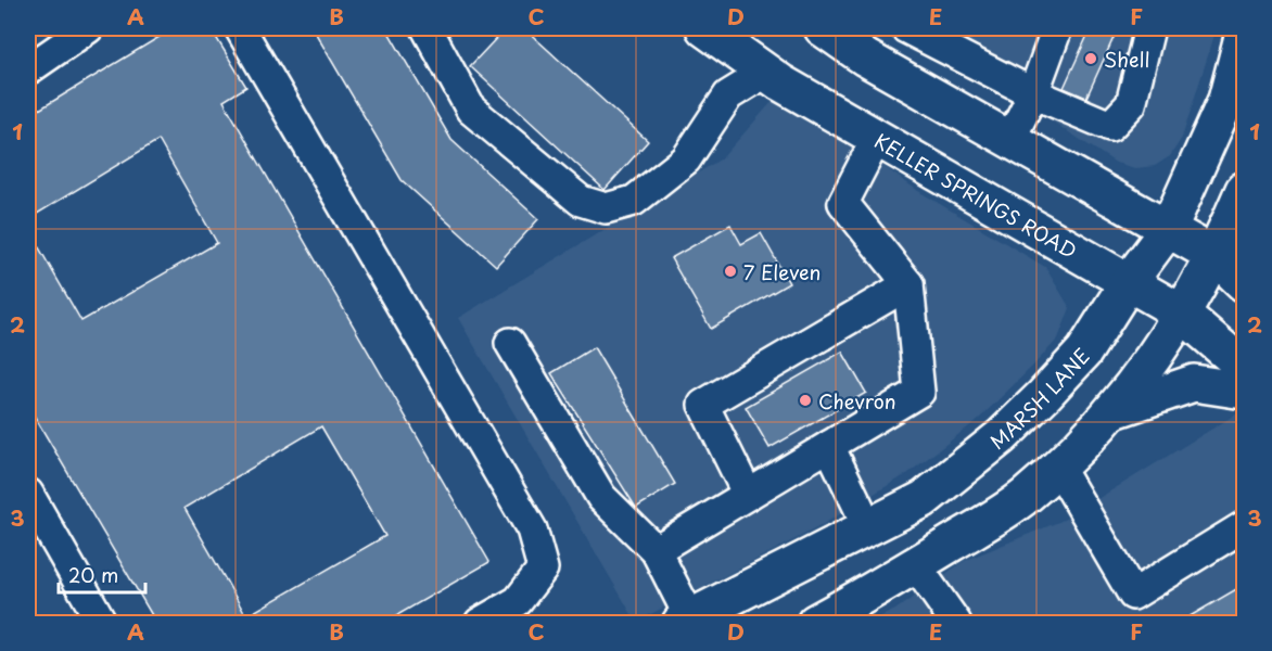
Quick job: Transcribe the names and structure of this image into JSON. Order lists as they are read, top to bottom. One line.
{"streets":{"main road":["KELLER SPRINGS ROAD","MARSH LANE"]},"crossings":[["KELLER SPRINGS ROAD","MARSH LANE"]],"places":["Shell","7 Eleven","Chevron"],"scale_bar":"20 m","grid":{"columns":["A","B","C","D","E","F"],"rows":["1","2","3"]}}
